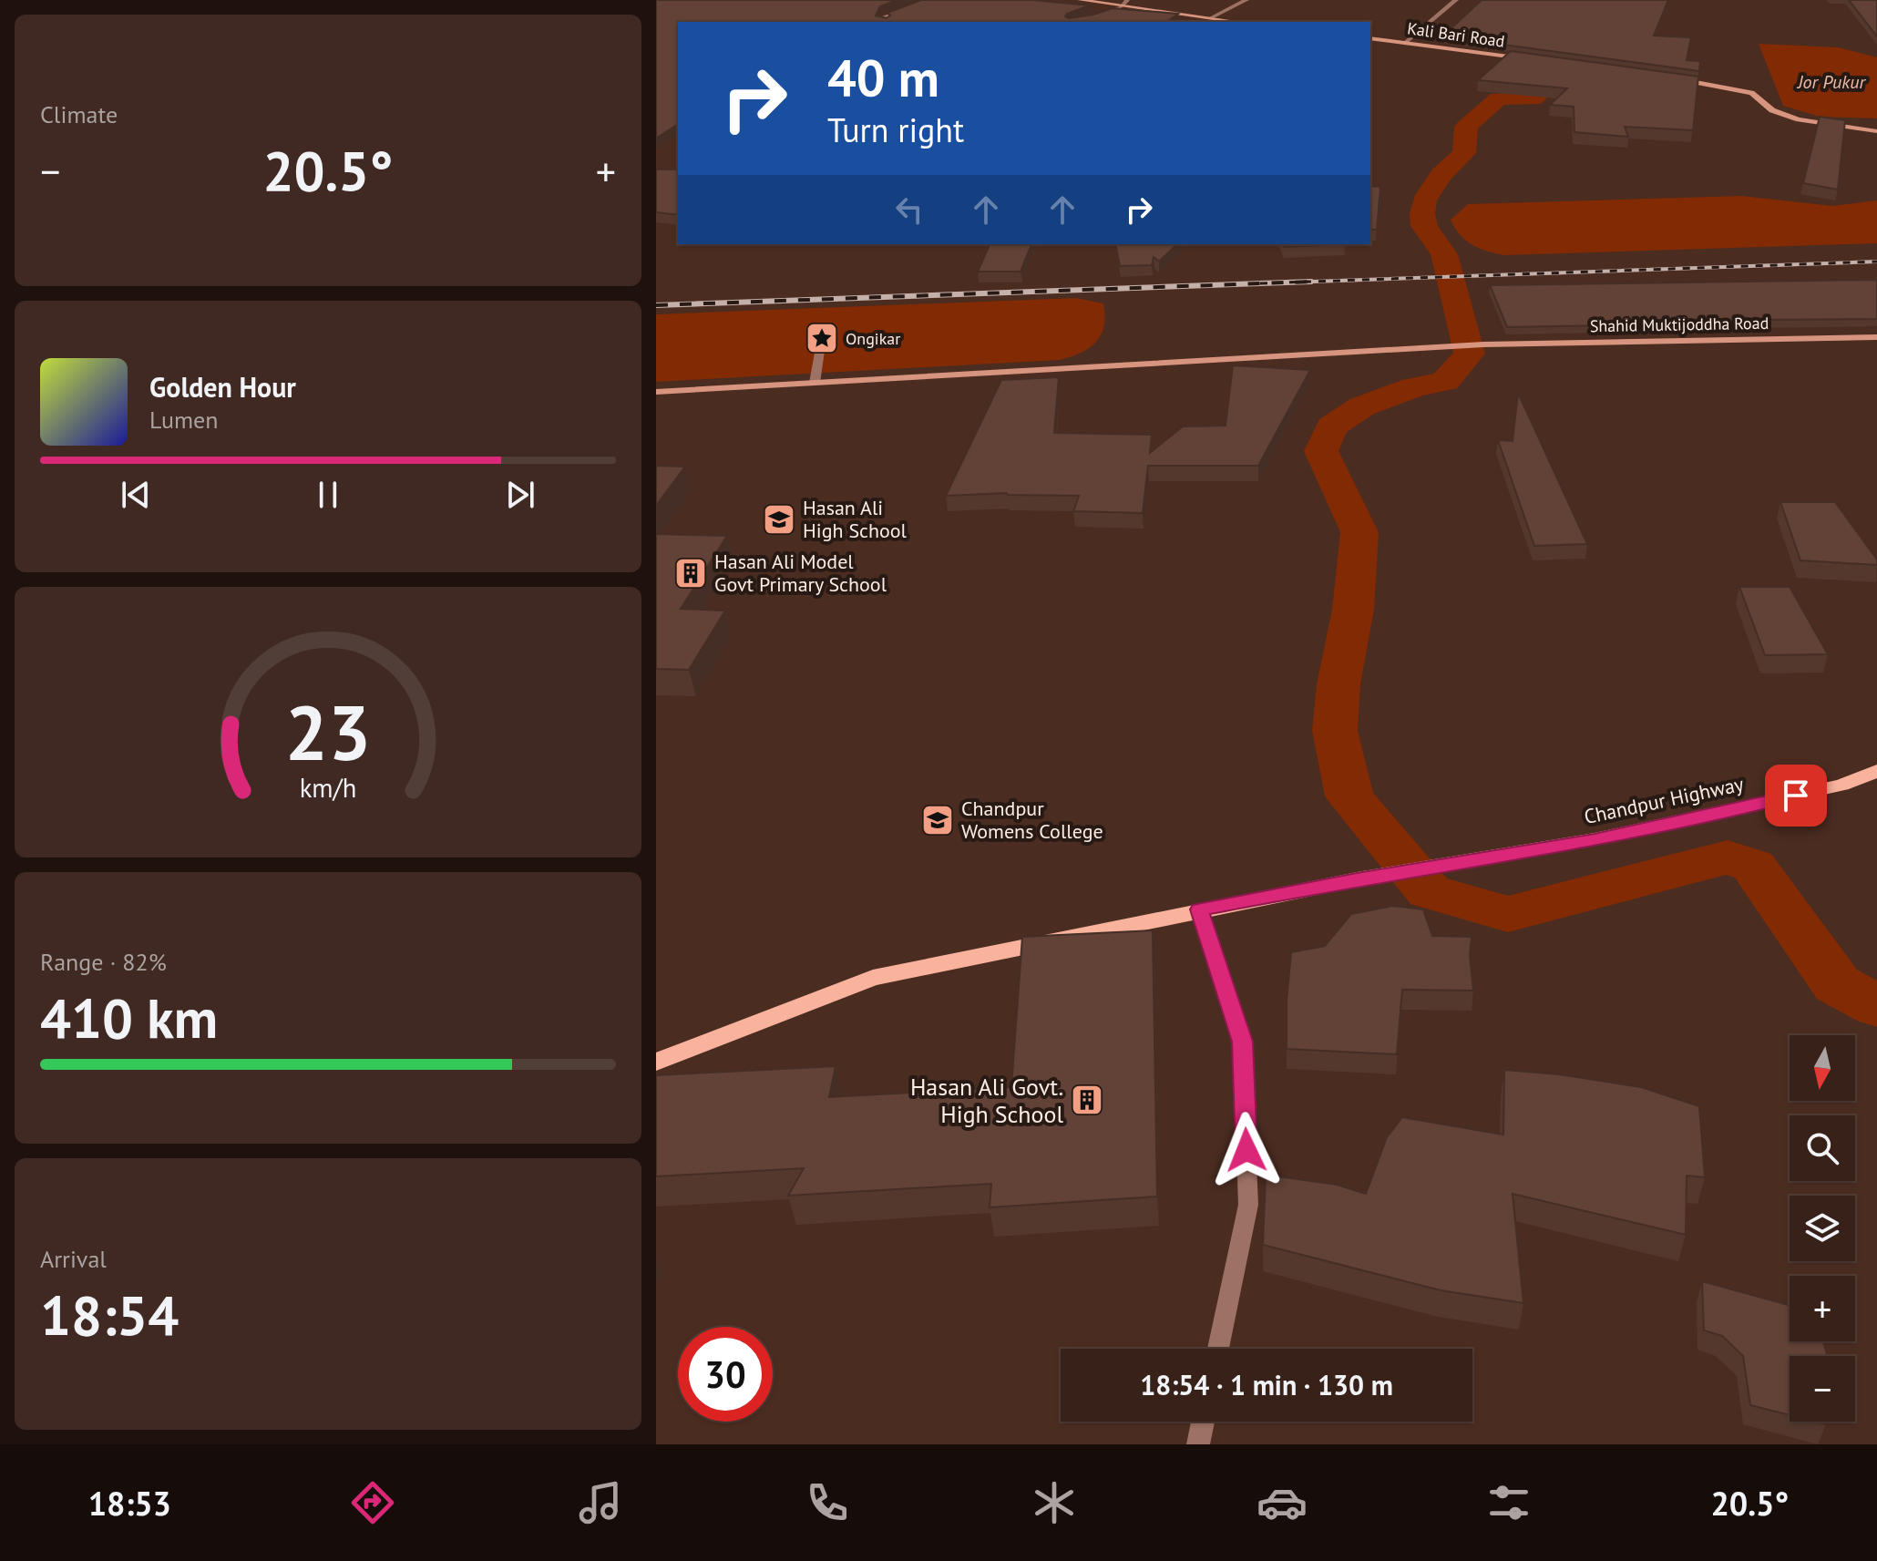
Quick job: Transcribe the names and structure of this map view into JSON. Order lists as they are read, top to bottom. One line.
{"streets":{"main road":["Chandpur Highway"],"street":["Kali Bari Road","Shahid Muktijoddha Road"]},"water":["Jor Pukur"],"places":{"place":["Ongikar"],"school or university":["Hasan Ali High School","Chandpur Womens College"],"building":["Hasan Ali Model Govt Primary School","Hasan Ali Govt. High School"]},"north":"bottom","page":{"tile":["Climate",["Range · 82%","410 km"],["Arrival","18:54"]],"turn":["40 m","Turn right"],"heat":["−","20.5°","+"],"song":["Golden Hour","Lumen"],"map_buttons":["+","−"],"limit":"30","trip":"18:54 · 1 min · 130 m","tabs":["18:53","20.5°"],"gauge":["23","km/h"]}}
